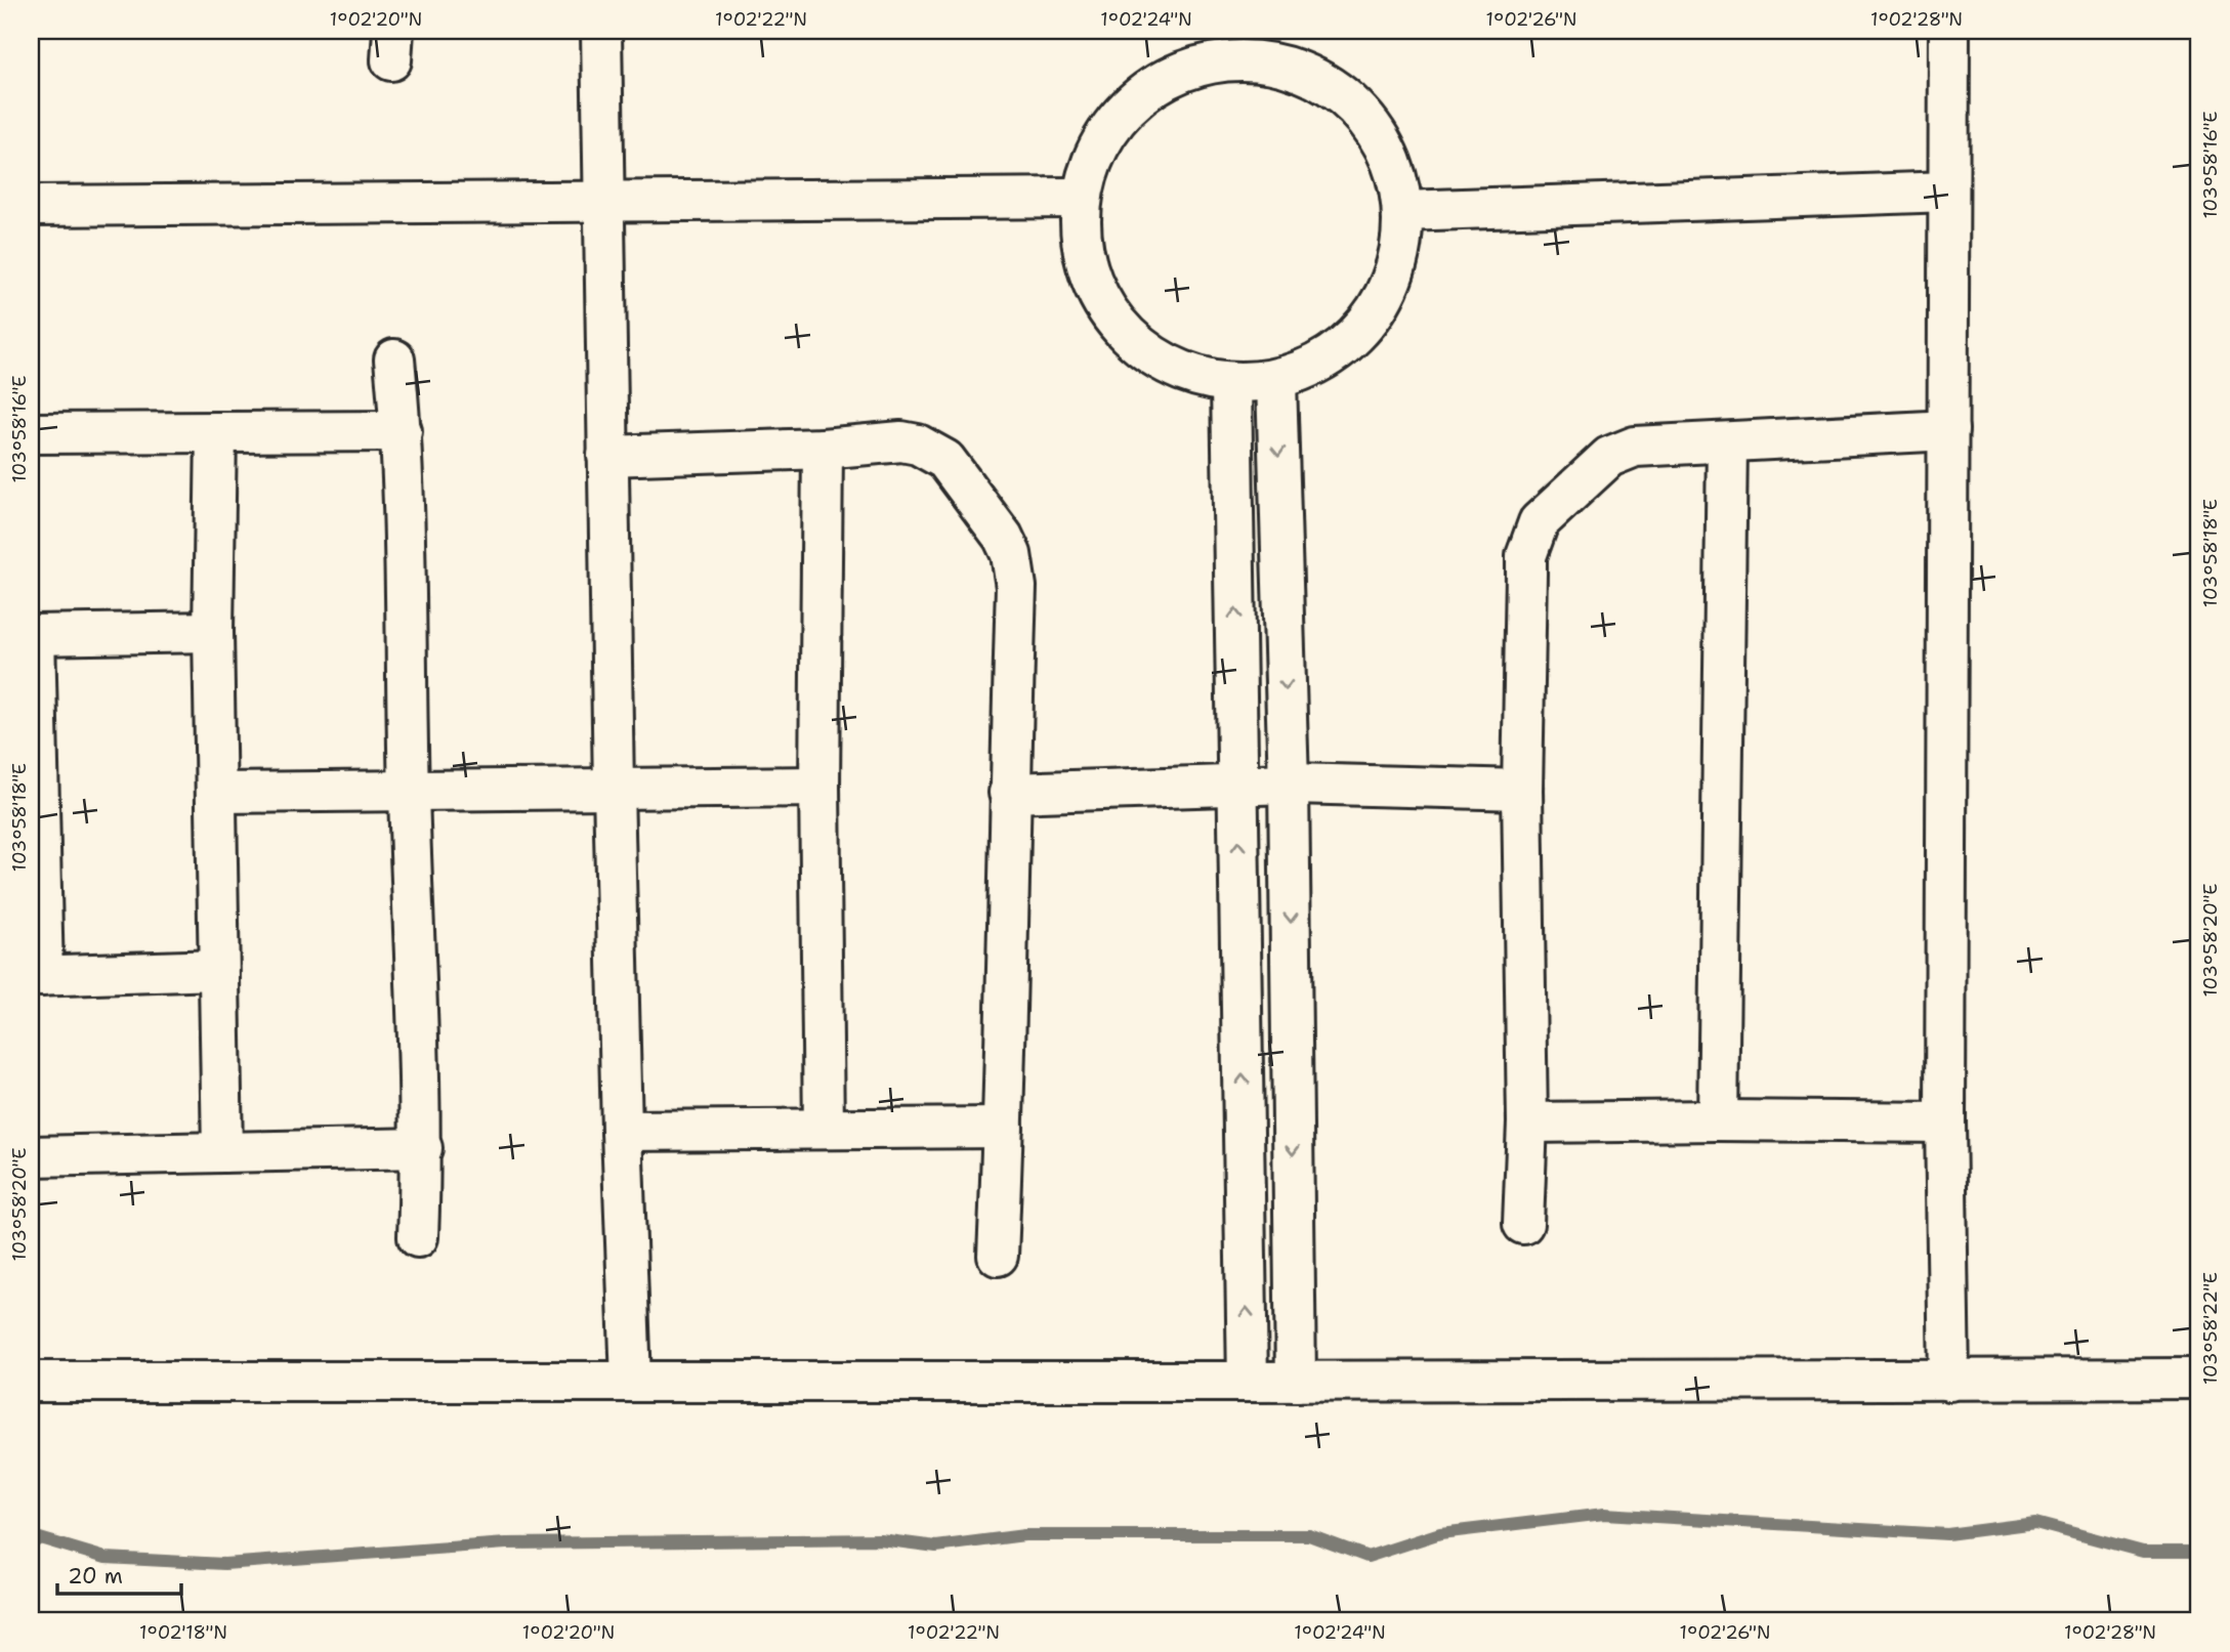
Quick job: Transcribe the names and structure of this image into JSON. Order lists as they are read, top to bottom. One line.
{"scale_bar":"20 m","coordinates":["1°02'20\"N","1°02'22\"N","1°02'24\"N","1°02'26\"N","1°02'28\"N","103°58'16\"E","103°58'18\"E","103°58'20\"E","103°58'22\"E","1°02'18\"N"]}
